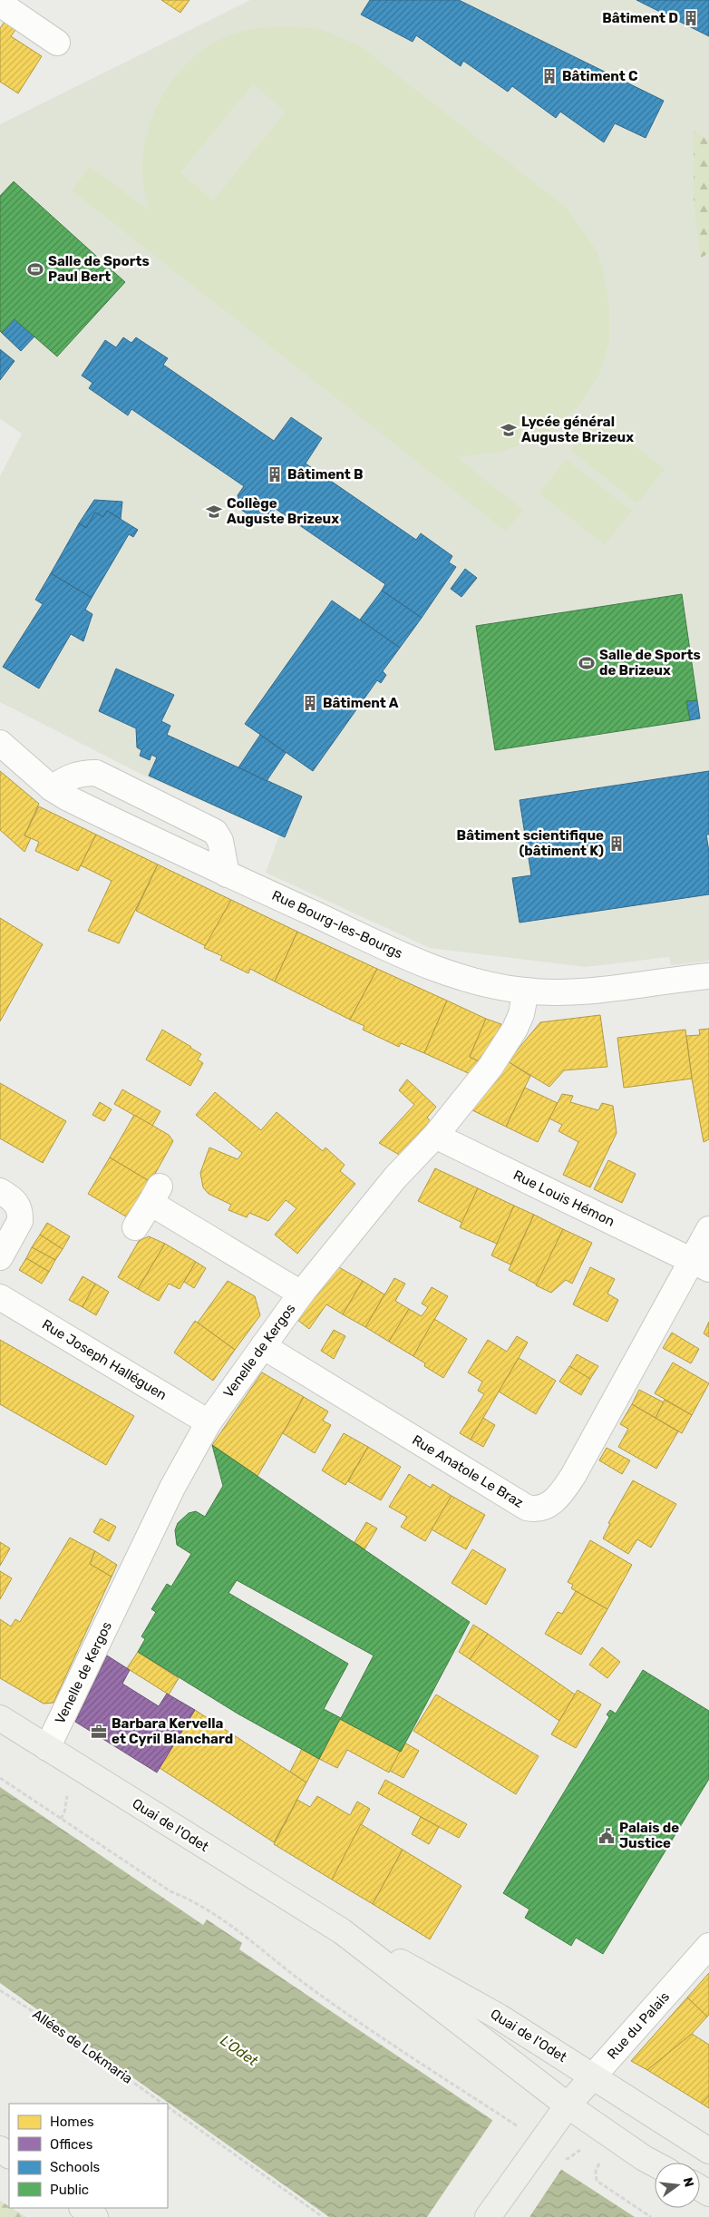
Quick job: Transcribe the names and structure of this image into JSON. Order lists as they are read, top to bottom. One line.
{"streets":{"main road":["Quai de l'Odet","Rue du Palais"],"street":["Rue Bourg-les-Bourgs","Rue Louis Hémon","Venelle de Kergos","Rue Joseph Halléguen","Rue Anatole Le Braz"],"path":["Allées de Lokmaria"]},"crossings":[["Rue Bourg-les-Bourgs","Venelle de Kergos"],["Rue Louis Hémon","Venelle de Kergos"],["Rue Louis Hémon","Rue Anatole Le Braz"],["Venelle de Kergos","Rue Joseph Halléguen"],["Venelle de Kergos","Rue Anatole Le Braz"],["Venelle de Kergos","Quai de l'Odet"],["Quai de l'Odet","Rue du Palais"]],"water":["L'Odet"],"places":{"building":["Bâtiment D","Bâtiment C","Bâtiment B","Bâtiment A","Bâtiment scientifique (bâtiment K)"],"sports":["Salle de Sports Paul Bert","Salle de Sports de Brizeux"],"school or university":["Lycée général Auguste Brizeux","Collège Auguste Brizeux"],"office":["Barbara Kervella et Cyril Blanchard"],"public building":["Palais de Justice"]},"legend":["Homes","Offices","Schools","Public"],"north":"right"}
